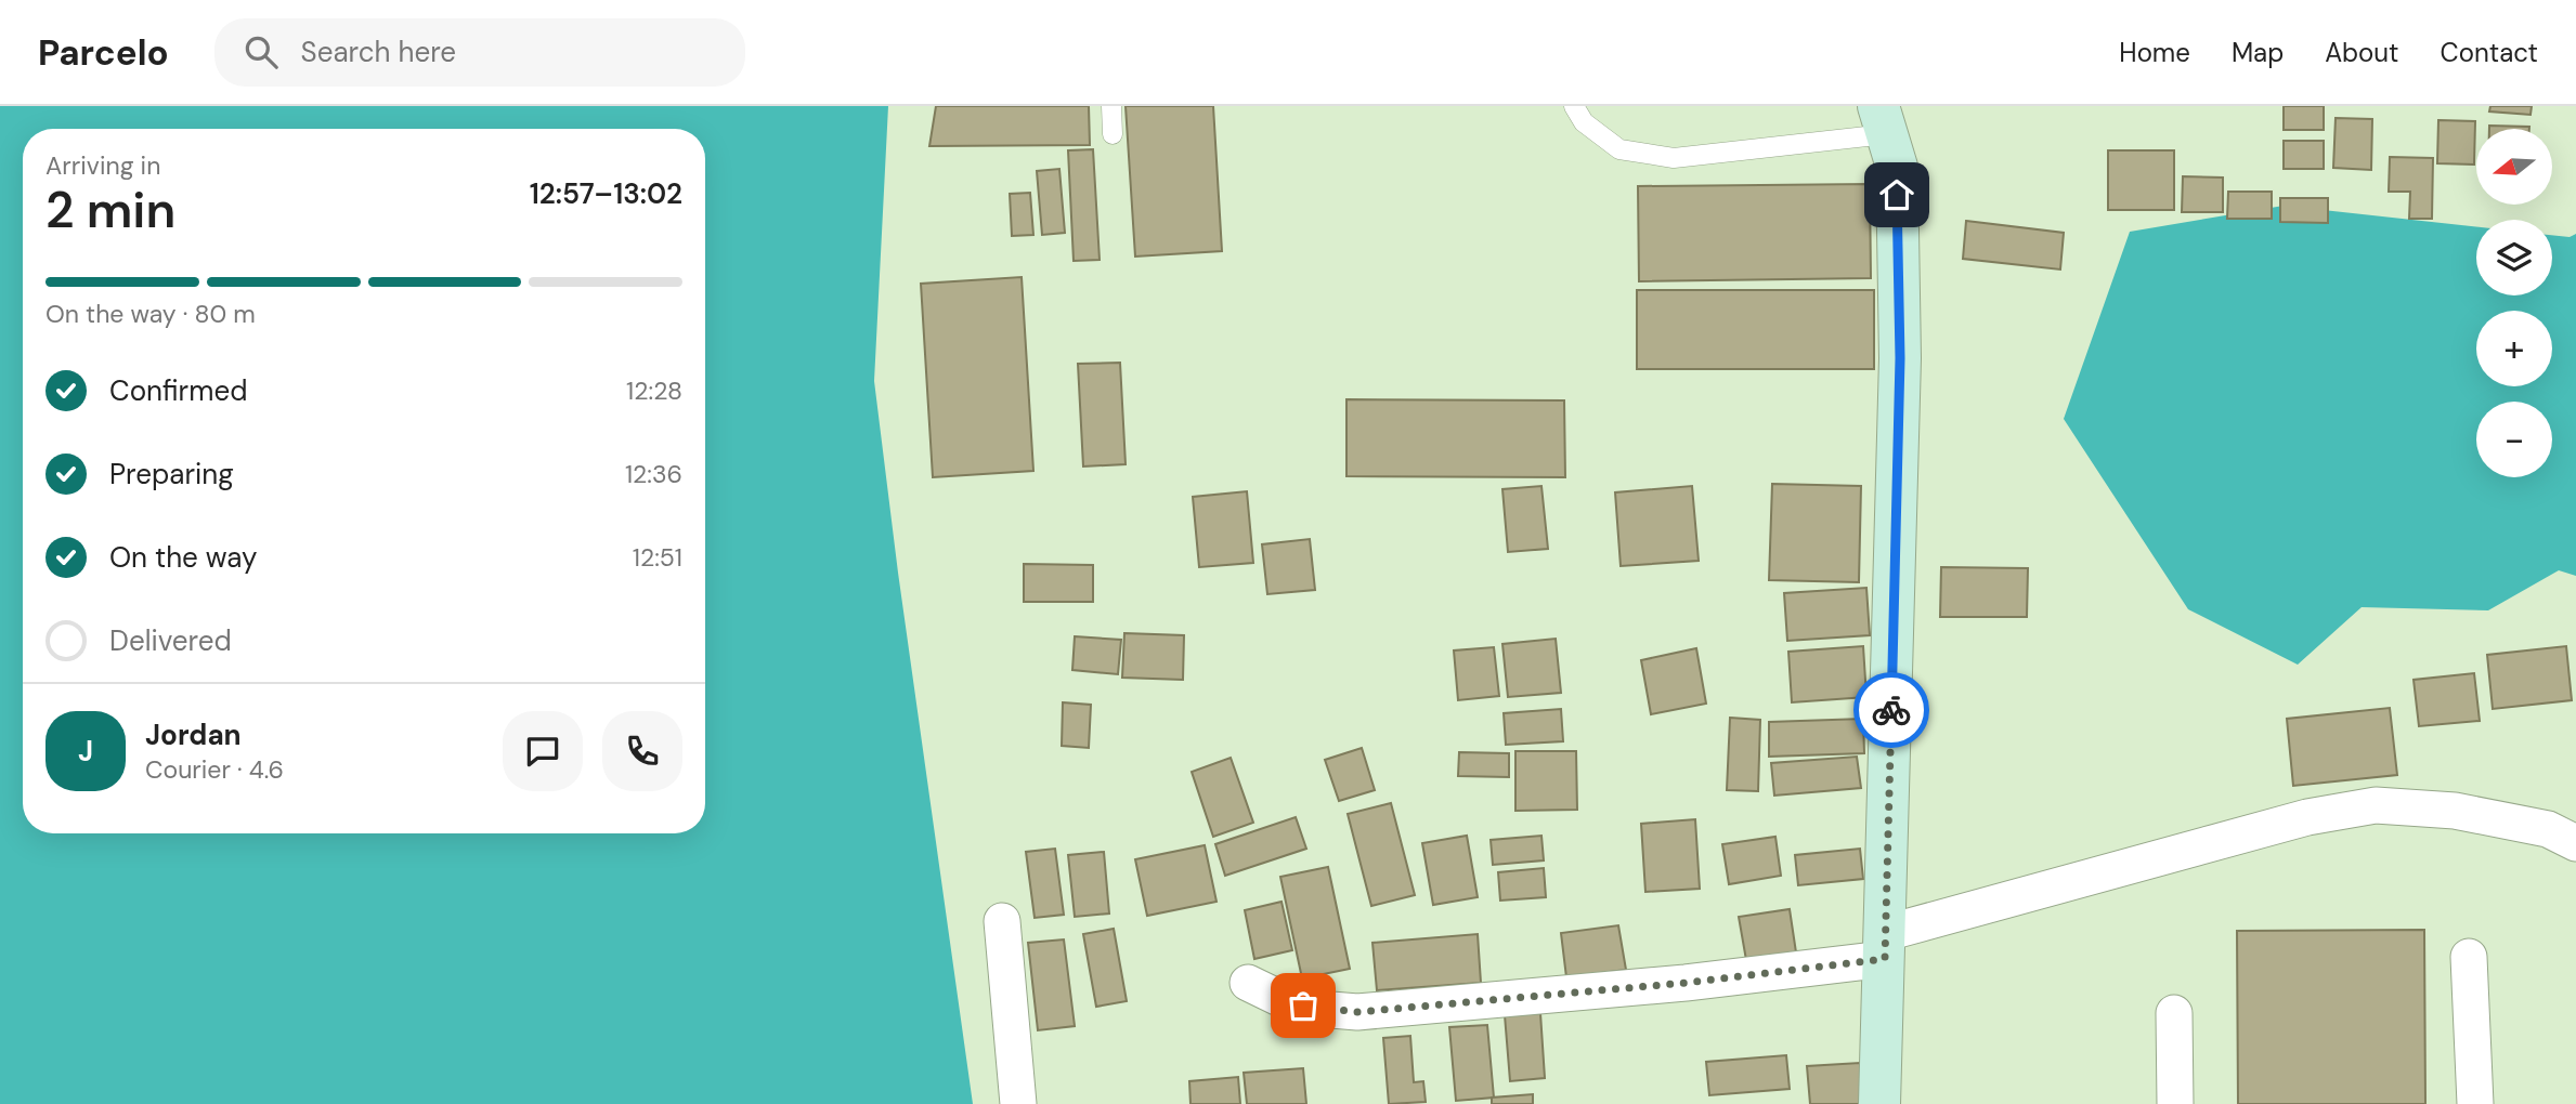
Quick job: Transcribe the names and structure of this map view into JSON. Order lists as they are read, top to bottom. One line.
{"north":"left","page":{"header":"Parcelo","search":"Search here","nav":["Home","Map","About","Contact"],"map_buttons":["+","−"],"heading":["2 min","Arriving in","12:57–13:02"],"panel":["Jordan","Courier · 4.6"],"bar":"On the way · 80 m","list":[["Confirmed","12:28"],["Preparing","12:36"],["On the way","12:51"],"Delivered"],"round":"J"}}
